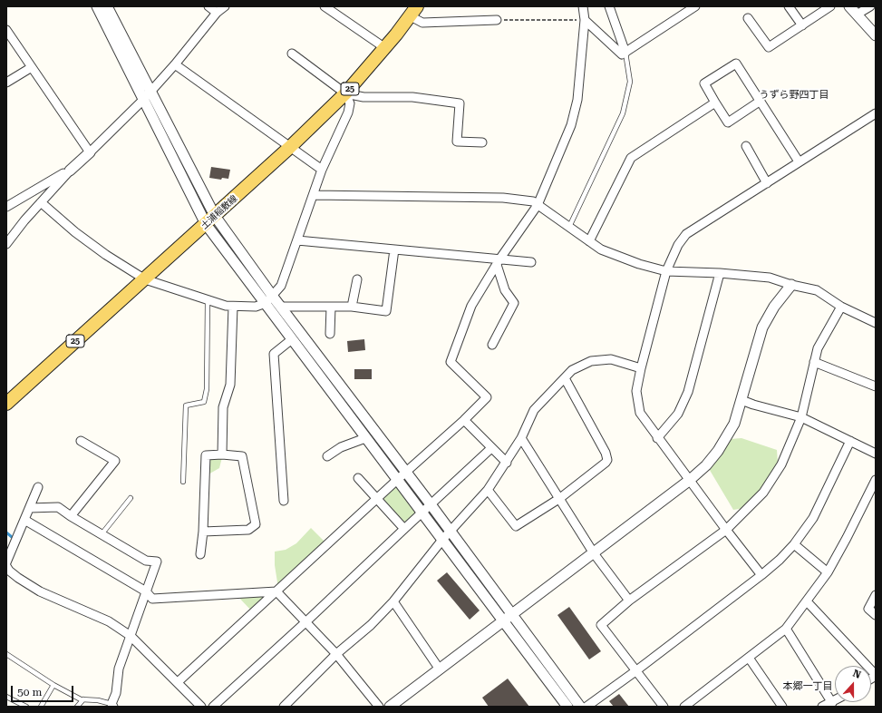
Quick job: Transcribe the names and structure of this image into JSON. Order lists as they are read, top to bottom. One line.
{"streets":{"main road":["25","土浦稲敷線"]},"districts":["うずら野四丁目","本郷一丁目"],"scale_bar":"50 m","north":"top"}
